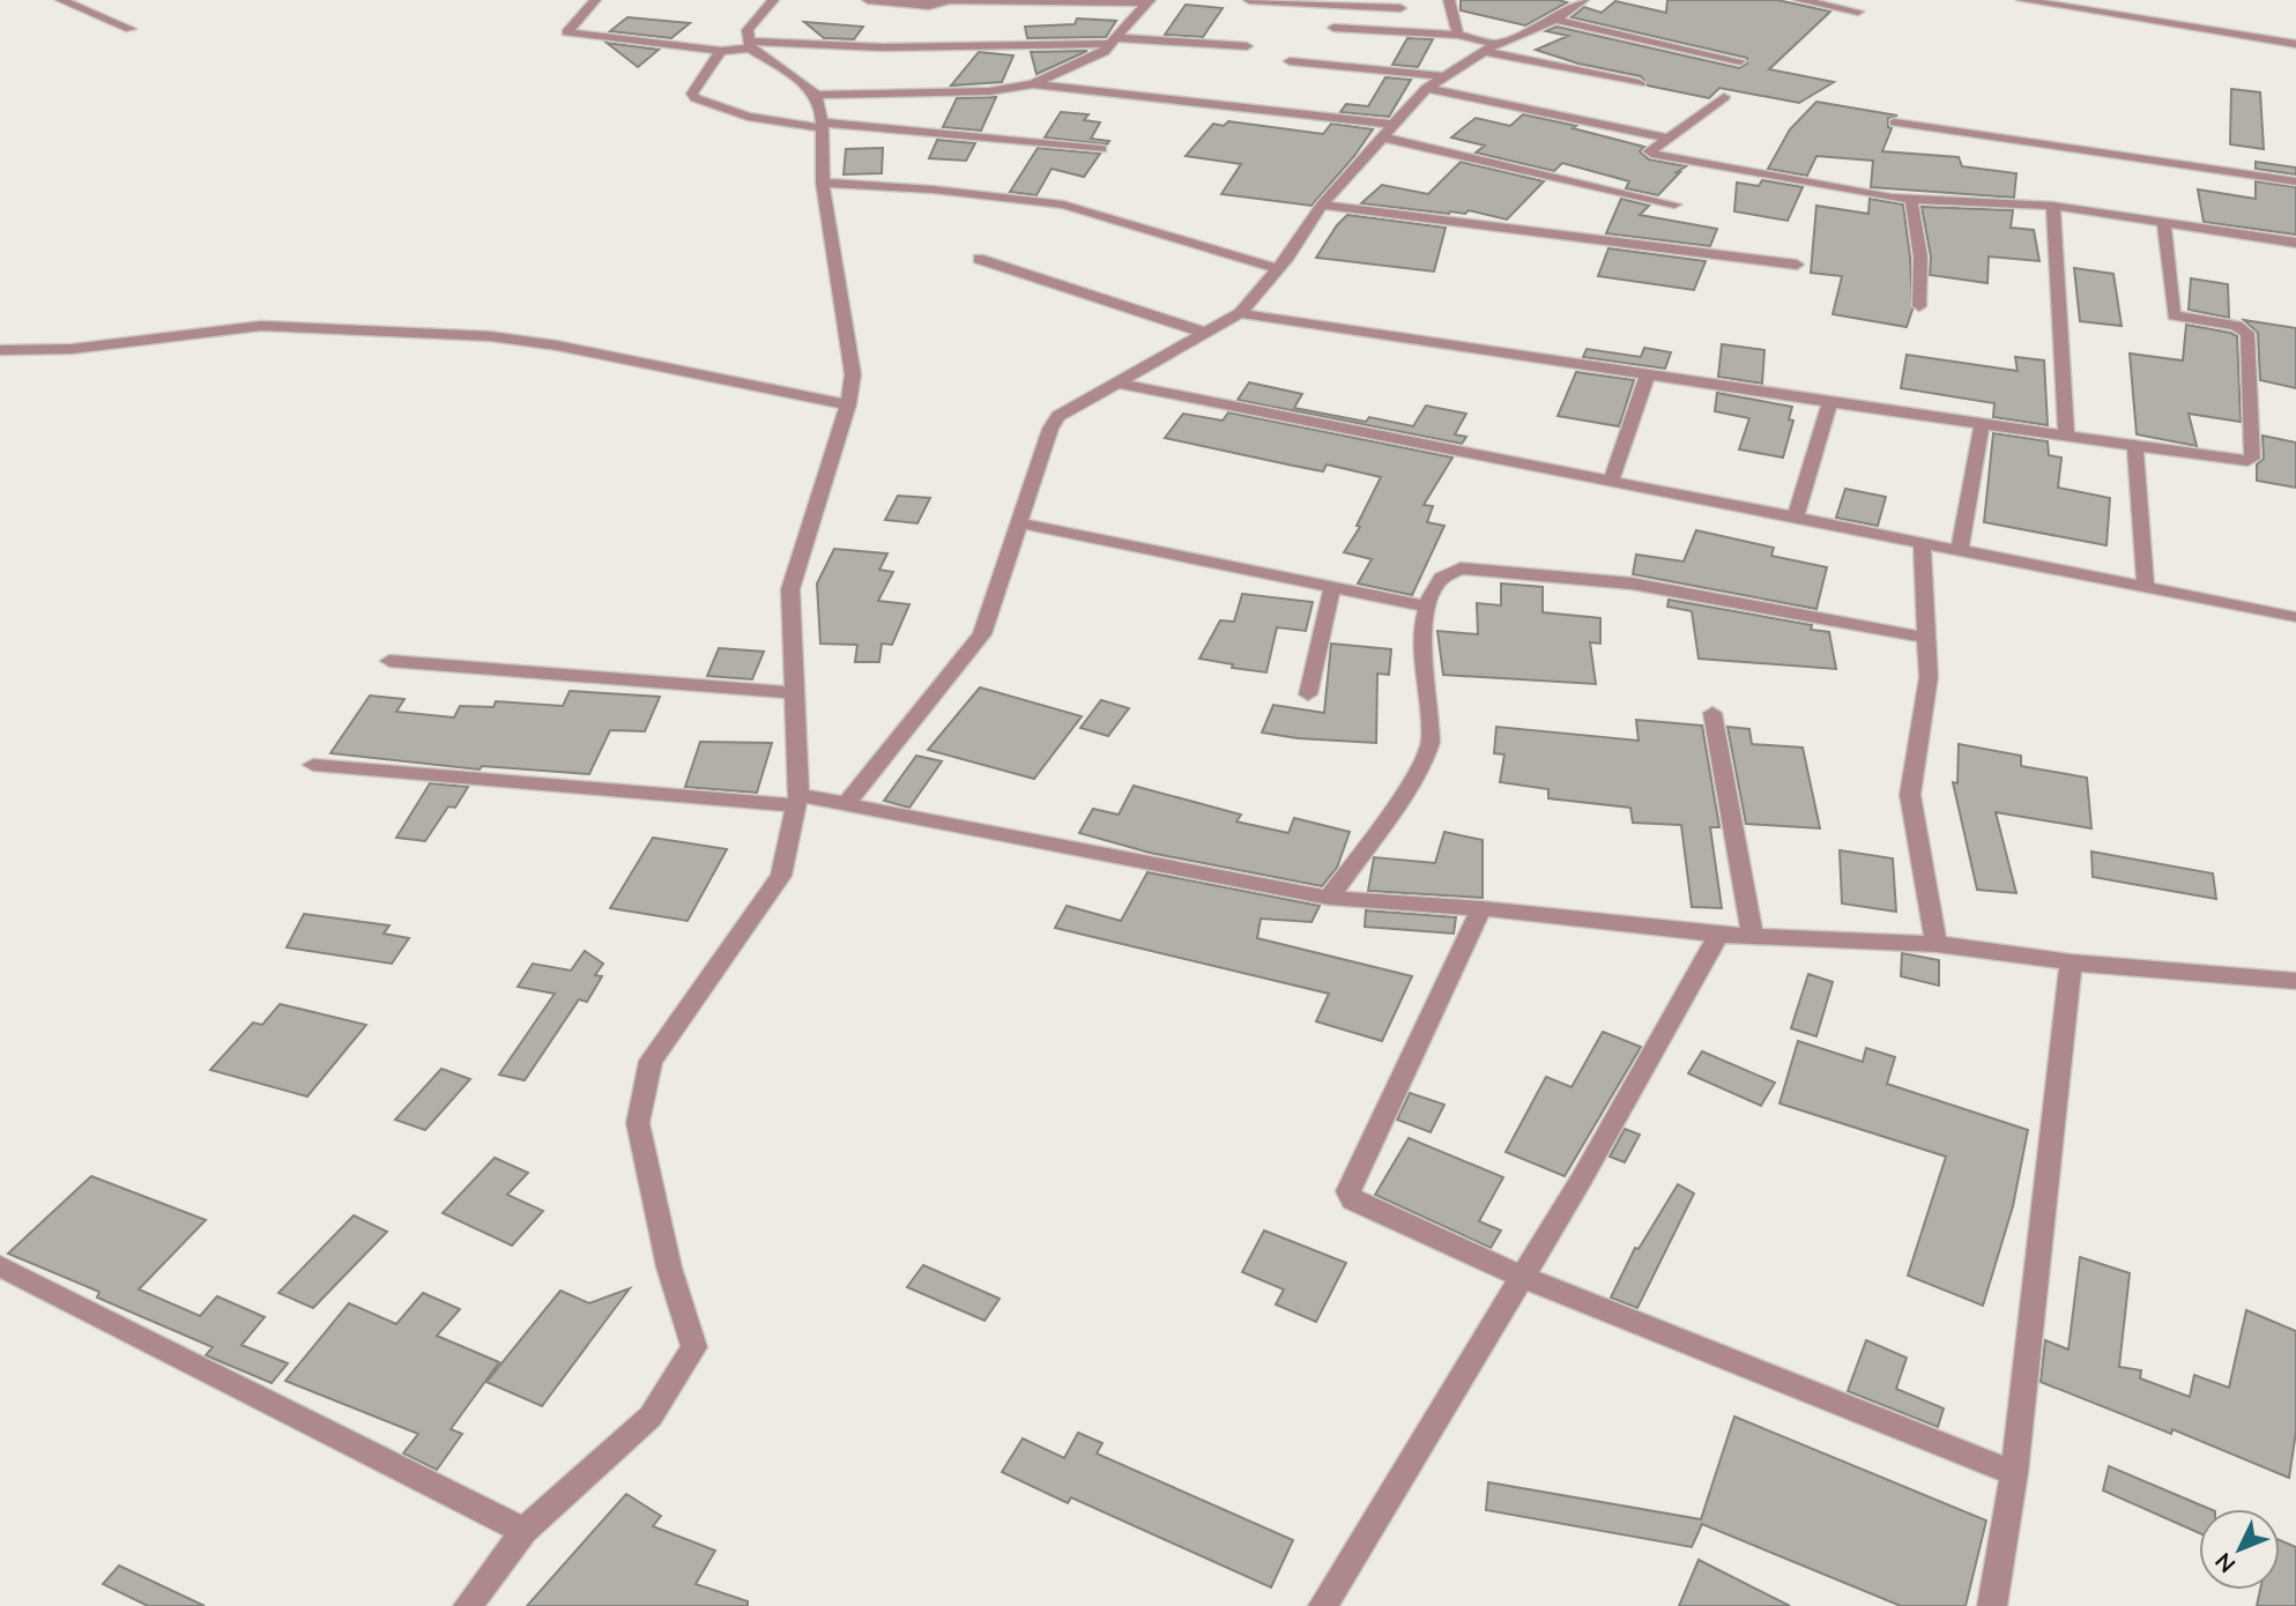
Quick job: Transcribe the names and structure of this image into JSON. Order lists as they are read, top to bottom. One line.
{"north":"bottom left"}
